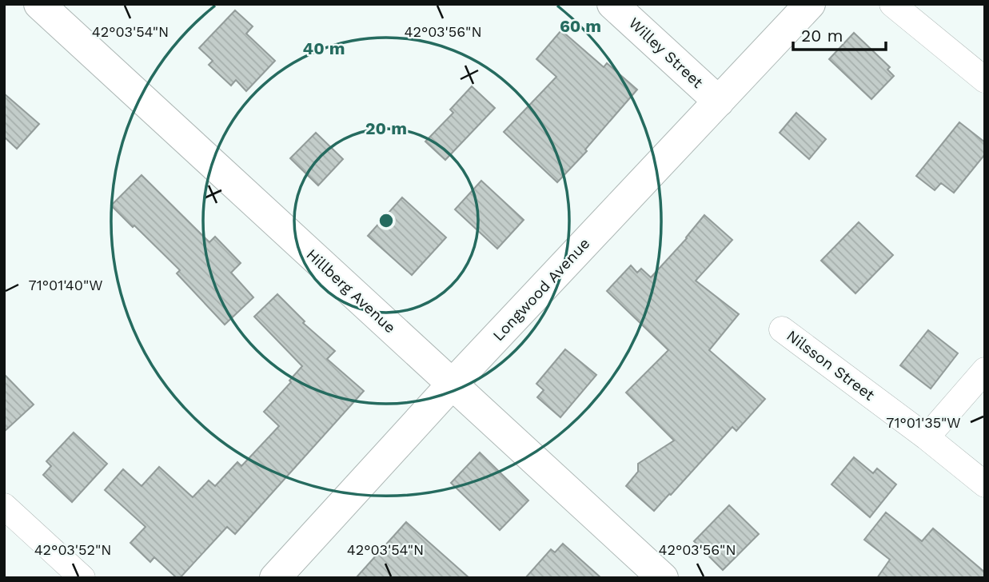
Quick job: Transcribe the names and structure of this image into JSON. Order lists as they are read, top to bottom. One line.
{"streets":{"street":["Willey Street","Longwood Avenue","Hillberg Avenue","Nilsson Street"]},"crossings":[["Willey Street","Longwood Avenue"],["Longwood Avenue","Hillberg Avenue"]],"scale_bar":"20 m","coordinates":["42°03'54\"N","42°03'56\"N","71°01'40\"W","71°01'35\"W","42°03'52\"N"],"rings":["60 m","40 m","20 m"]}
